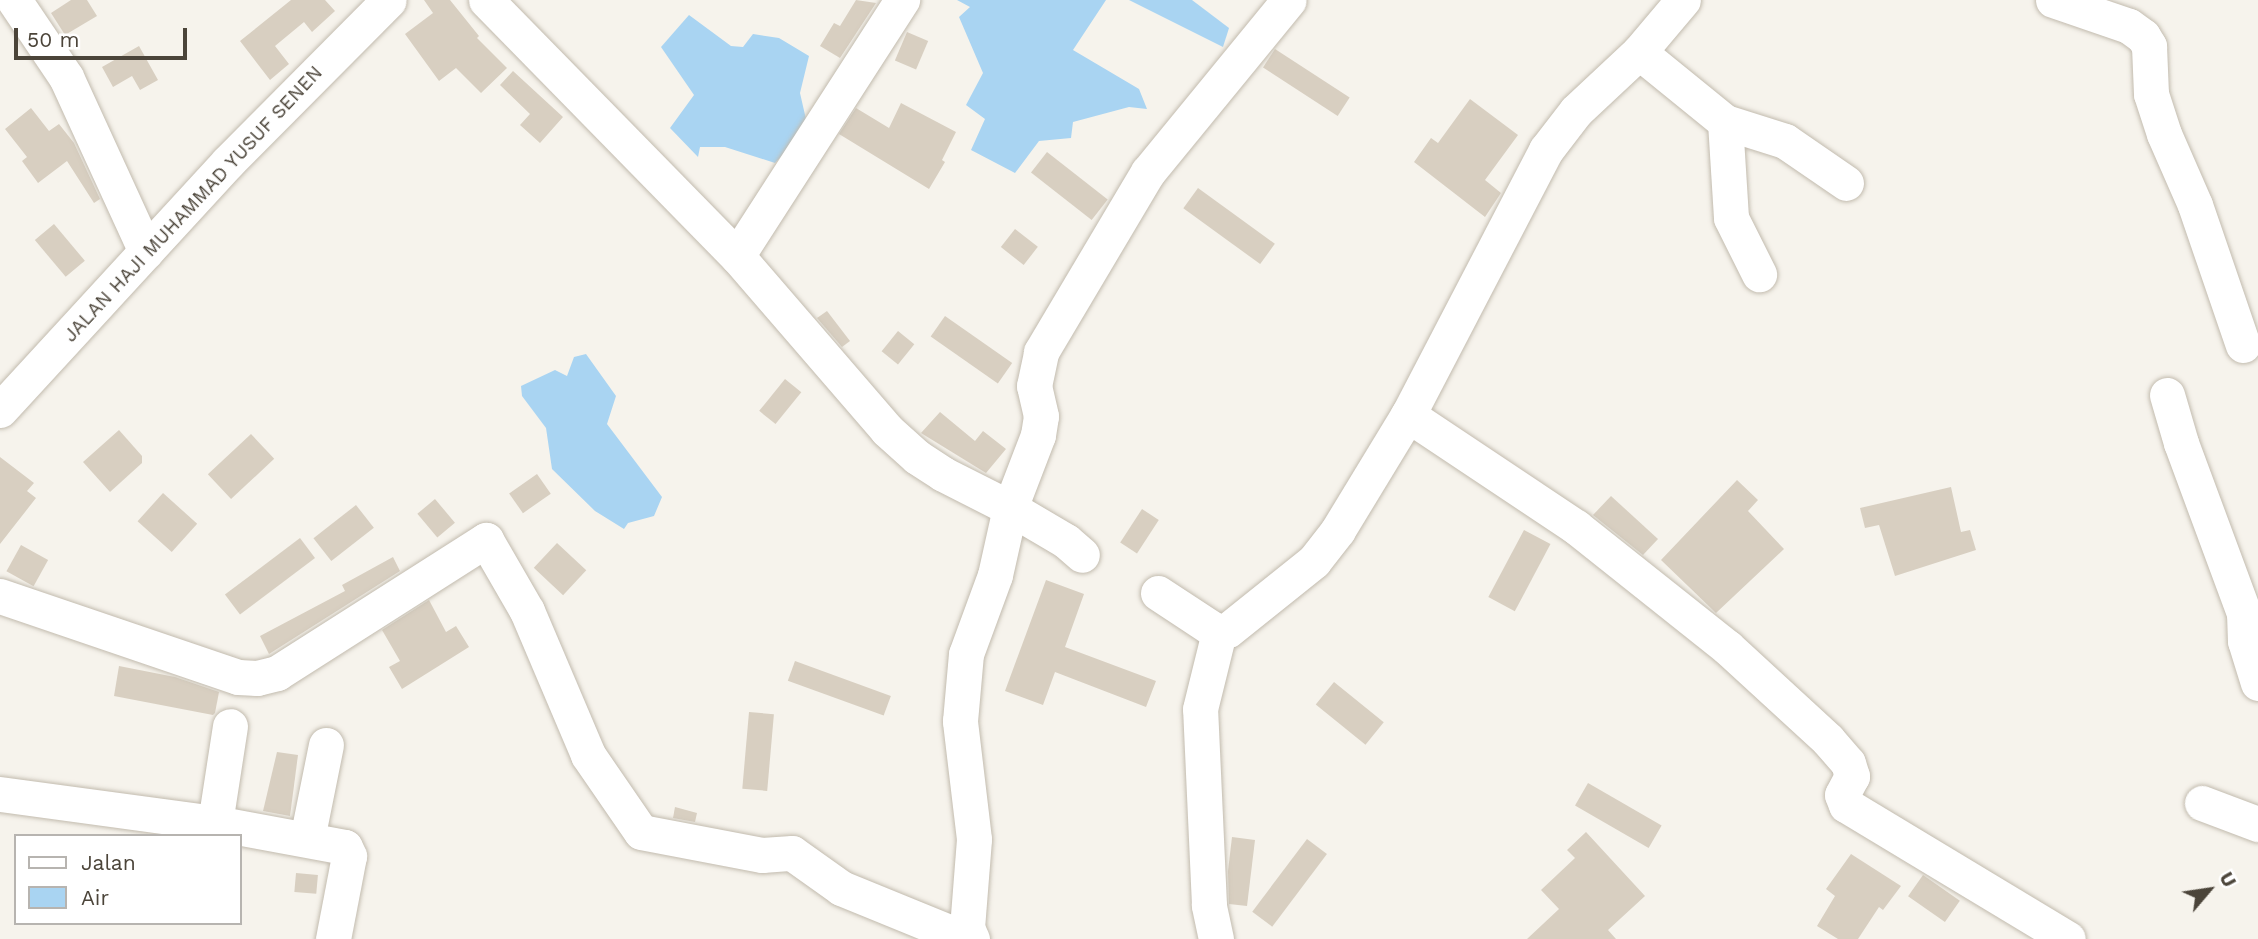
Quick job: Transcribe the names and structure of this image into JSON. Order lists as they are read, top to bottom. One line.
{"streets":{"street":["JALAN HAJI MUHAMMAD YUSUF SENEN"]},"legend":["Jalan","Air"],"scale_bar":"50 m","north":"top right"}
